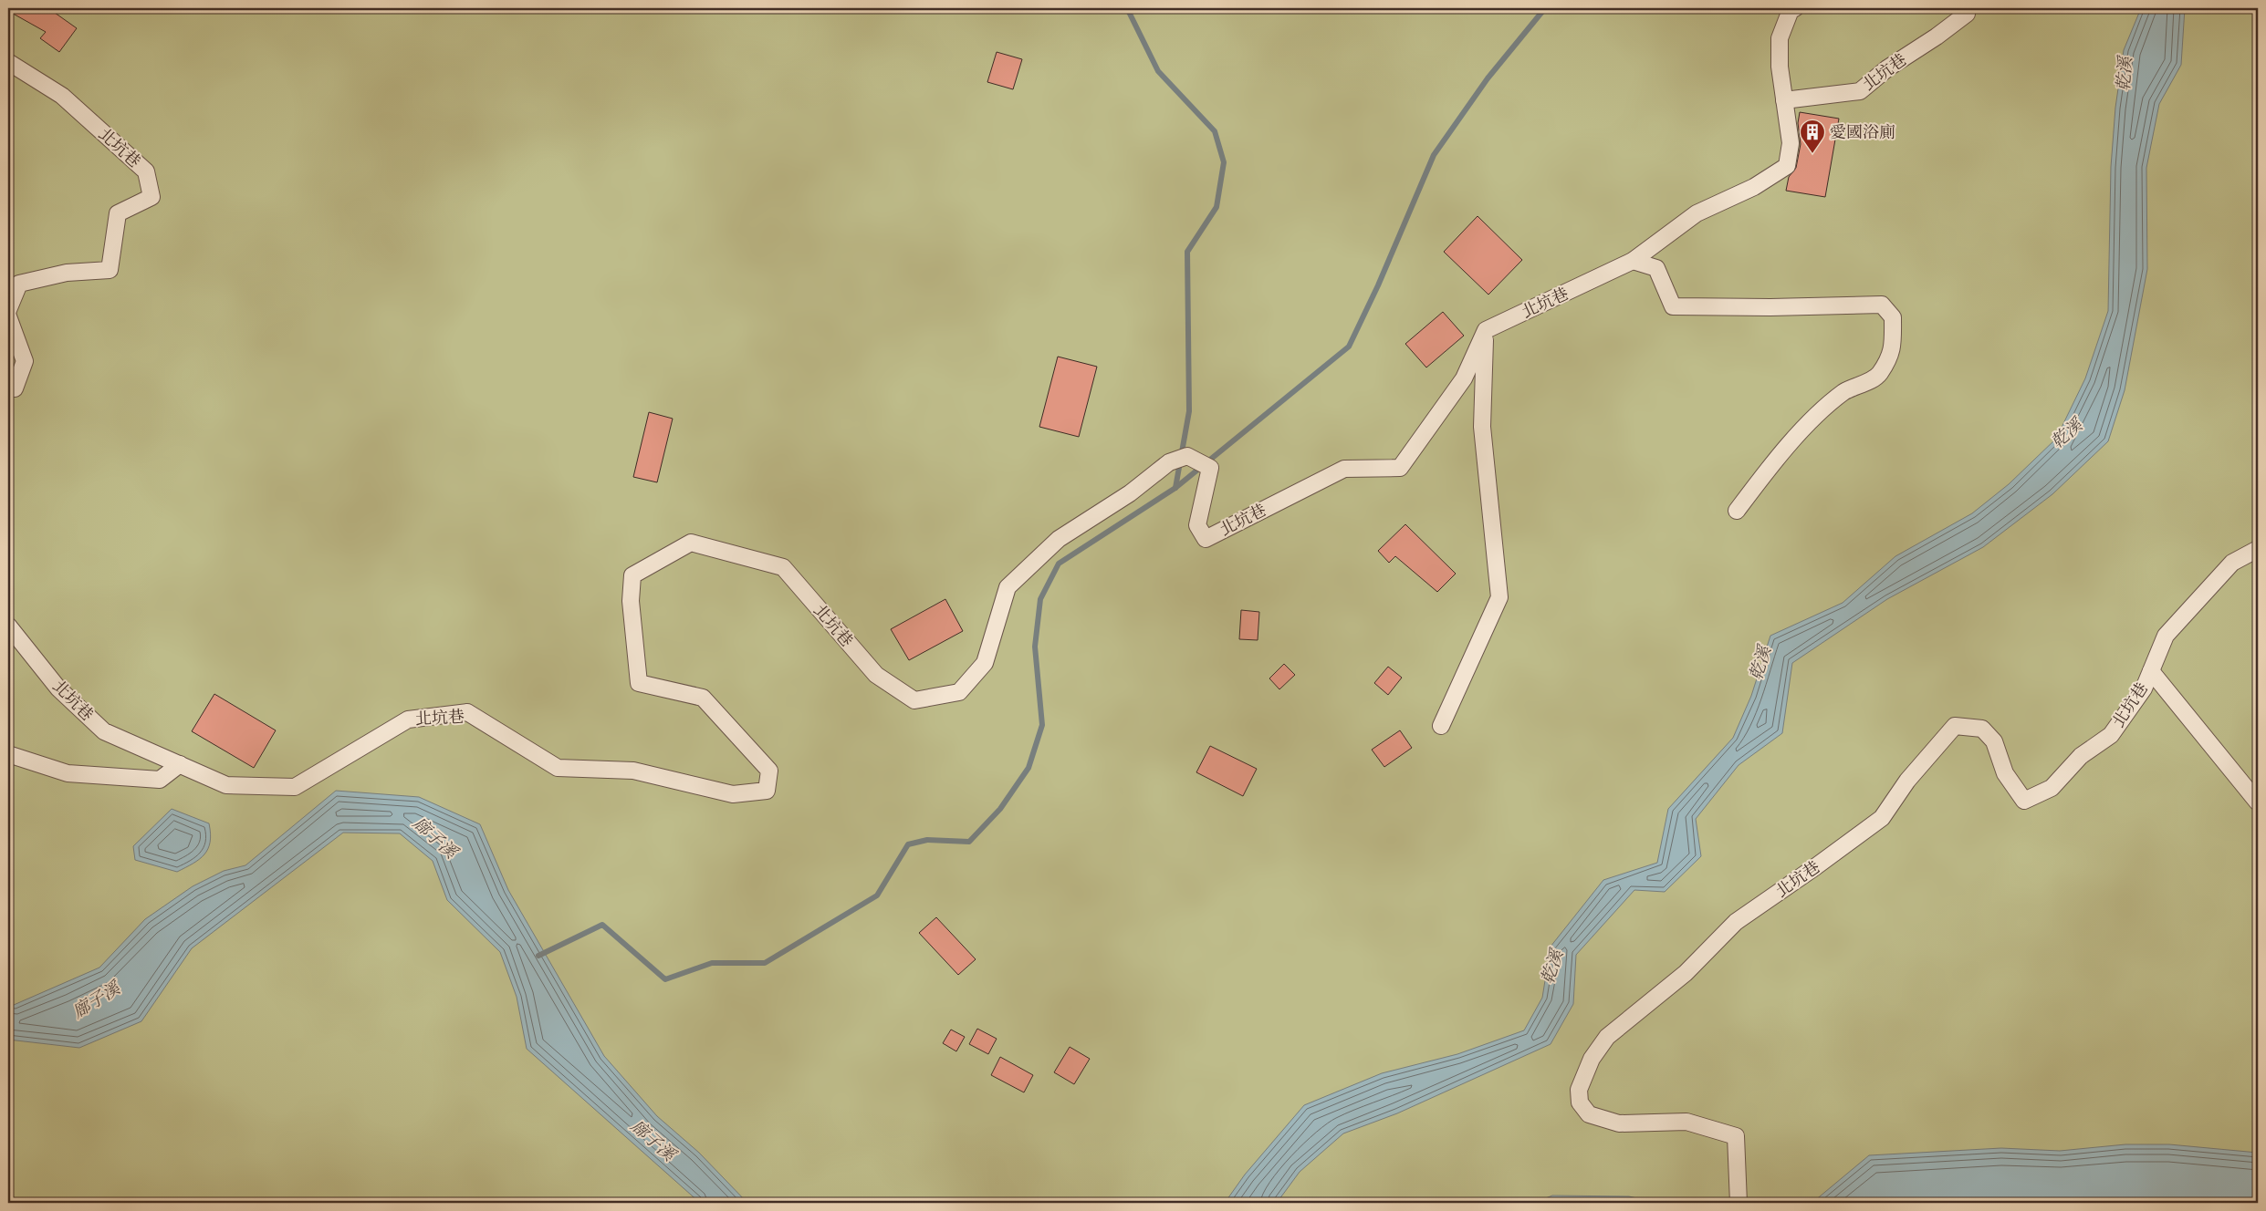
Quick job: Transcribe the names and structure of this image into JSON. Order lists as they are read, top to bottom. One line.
{"streets":{"street":["北坑巷"]},"water":["乾溪","廍子溪"],"places":{"building":["愛國浴廁"]}}
